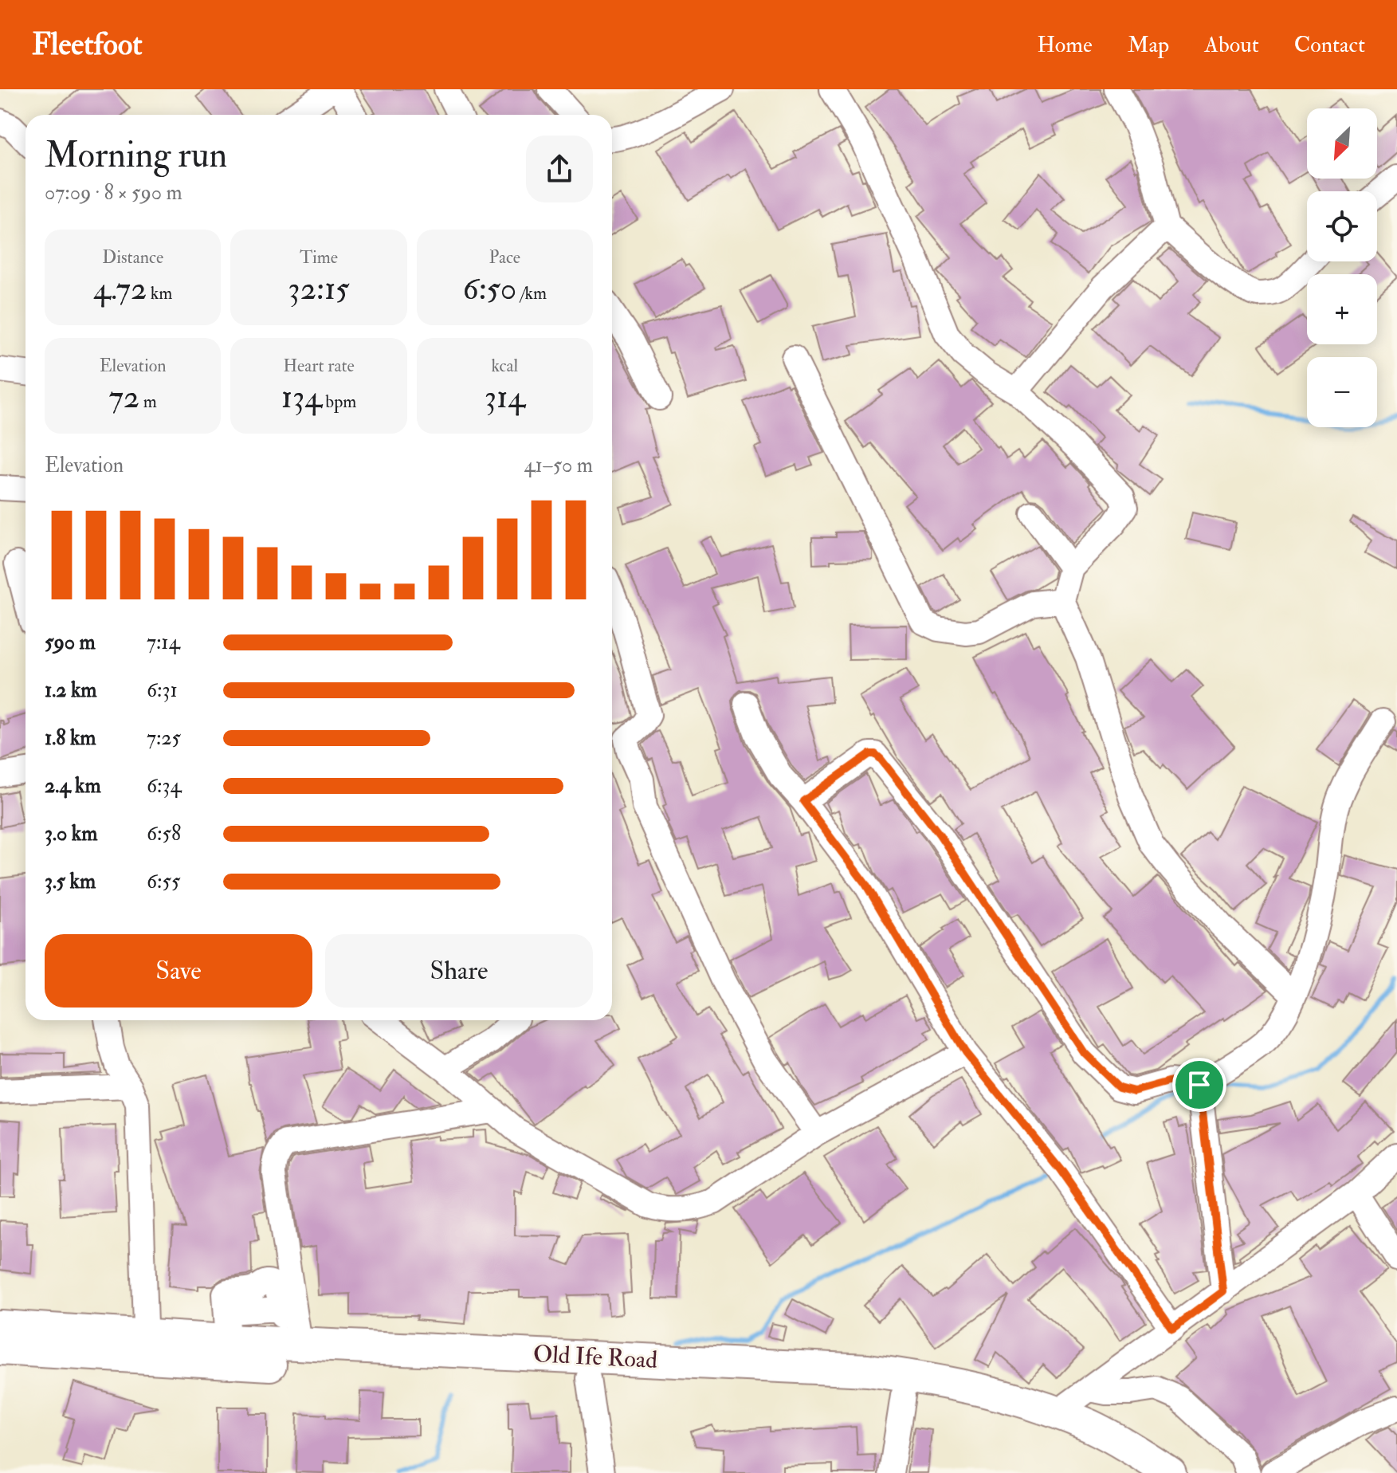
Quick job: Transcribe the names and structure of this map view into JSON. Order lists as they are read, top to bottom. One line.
{"streets":{"main road":["Old Ife Road"]},"north":"bottom left","page":{"header":"Fleetfoot","nav":["Home","Map","About","Contact"],"map_buttons":["+","−"],"heading":["Morning run","07:09 · 8 × 590 m"],"stats":[["Distance","4.72 km"],["Time","32:15"],["Pace","6:50 /km"],["Elevation","72 m"],["Heart rate","134 bpm"],["kcal","314"]],"chart":["Elevation","41–50 m"],"list":[{"name":"590 m","note":"7:14"},{"name":"1.2 km","note":"6:31"},{"name":"1.8 km","note":"7:25"},{"name":"2.4 km","note":"6:34"},{"name":"3.0 km","note":"6:58"},{"name":"3.5 km","note":"6:55"}],"buttons":["Save","Share"]}}
